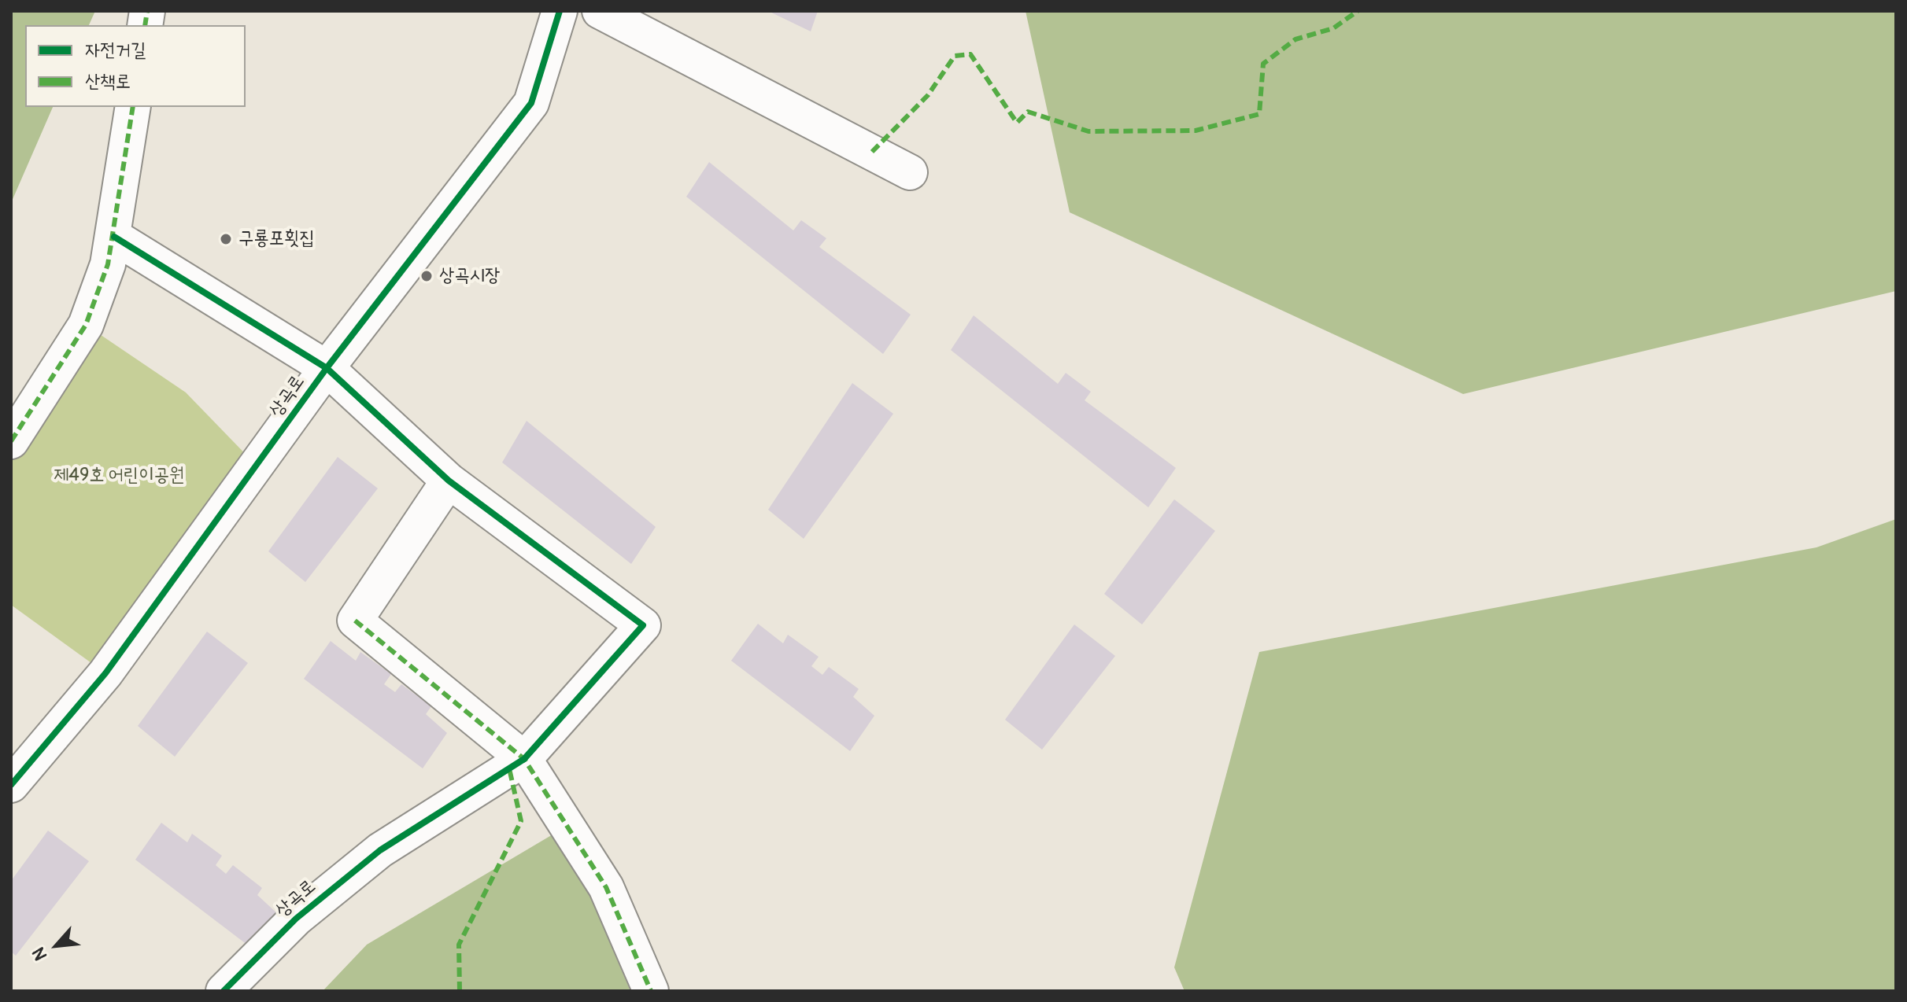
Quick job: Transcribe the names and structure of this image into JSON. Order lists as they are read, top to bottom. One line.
{"streets":{"street":["상곡로"]},"parks":["제49호 어린이공원"],"places":["구룡포횟집","상곡시장"],"legend":["자전거길","산책로"],"north":"bottom left"}
